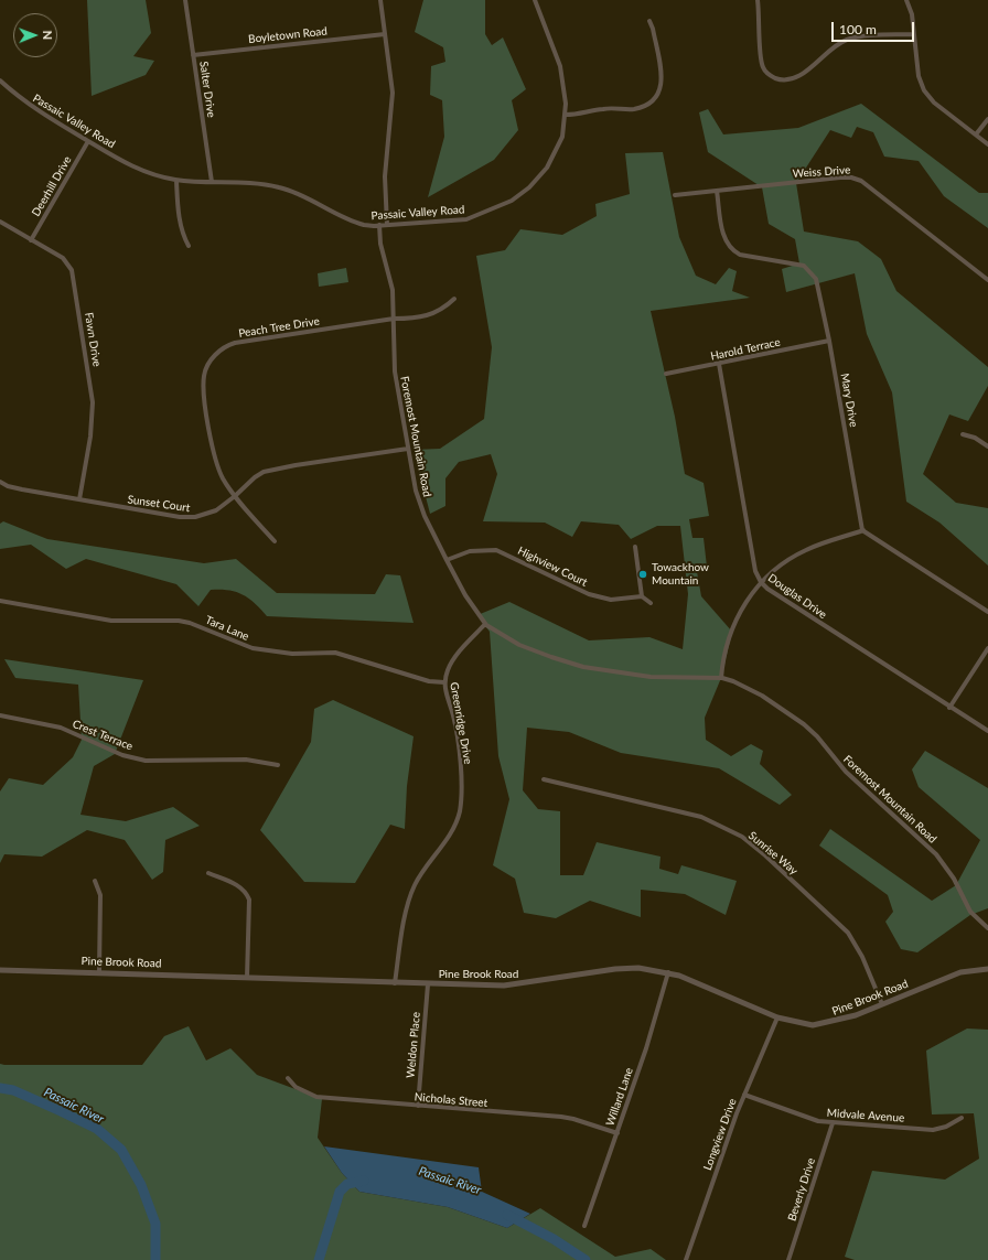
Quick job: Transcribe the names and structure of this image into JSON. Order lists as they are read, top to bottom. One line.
{"streets":{"street":["Boyletown Road","Salter Drive","Passaic Valley Road","Weiss Drive","Deerhill Drive","Peach Tree Drive","Fawn Drive","Harold Terrace","Mary Drive","Foremost Mountain Road","Sunset Court","Highview Court","Douglas Drive","Tara Lane","Greenridge Drive","Crest Terrace","Sunrise Way","Pine Brook Road","Weldon Place","Willard Lane","Nicholas Street","Midvale Avenue","Longview Drive","Beverly Drive"]},"crossings":[["Boyletown Road","Salter Drive"],["Salter Drive","Passaic Valley Road"],["Passaic Valley Road","Deerhill Drive"],["Passaic Valley Road","Foremost Mountain Road"],["Weiss Drive","Mary Drive"],["Deerhill Drive","Fawn Drive"],["Peach Tree Drive","Foremost Mountain Road"],["Peach Tree Drive","Sunset Court"],["Fawn Drive","Sunset Court"],["Harold Terrace","Mary Drive"],["Harold Terrace","Douglas Drive"],["Foremost Mountain Road","Sunset Court"],["Foremost Mountain Road","Highview Court"],["Foremost Mountain Road","Greenridge Drive"],["Tara Lane","Greenridge Drive"],["Greenridge Drive","Pine Brook Road"],["Sunrise Way","Pine Brook Road"],["Pine Brook Road","Weldon Place"],["Pine Brook Road","Willard Lane"],["Pine Brook Road","Longview Drive"],["Weldon Place","Nicholas Street"],["Willard Lane","Nicholas Street"],["Midvale Avenue","Longview Drive"],["Midvale Avenue","Beverly Drive"]],"water":["Passaic River"],"places":["Towackhow Mountain"],"scale_bar":"100 m","north":"right"}
